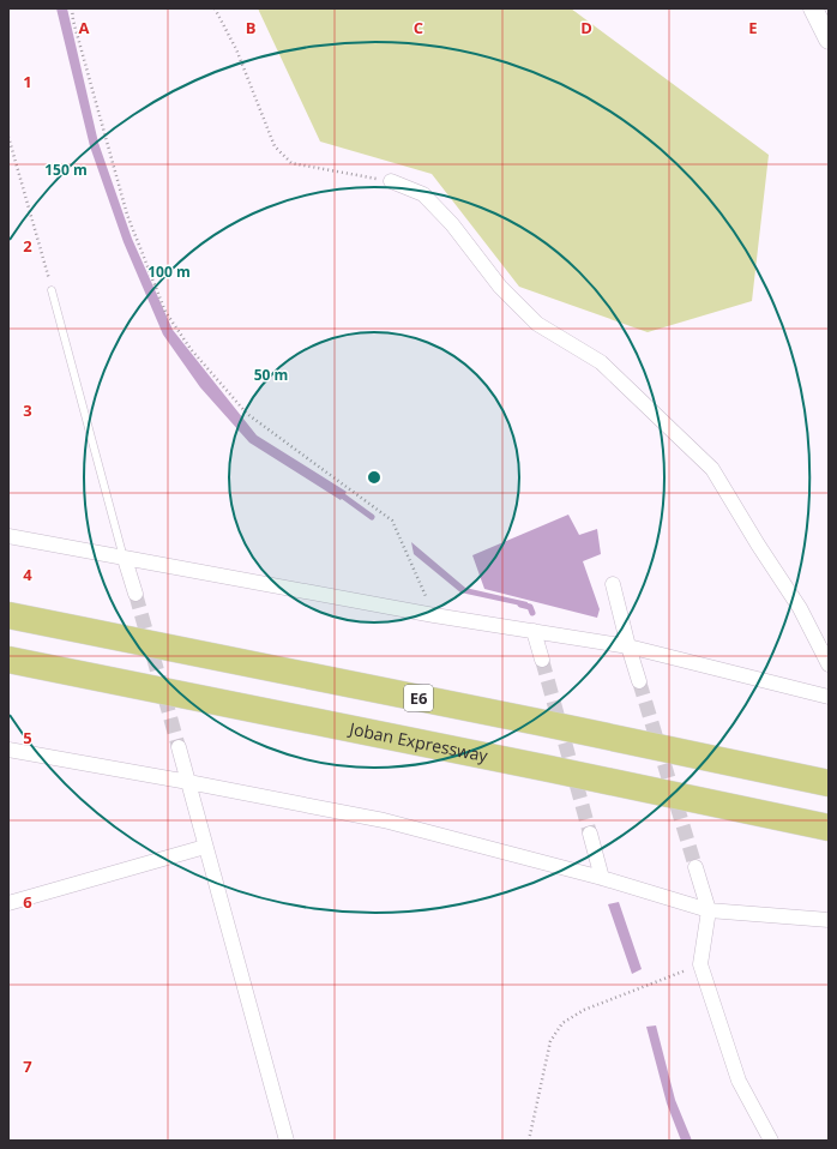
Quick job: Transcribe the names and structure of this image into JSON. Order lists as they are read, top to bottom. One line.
{"streets":{"highway":["E6","Joban Expressway"]},"grid":{"columns":["A","B","C","D","E"],"rows":["1","2","3","4","5","6","7"]},"rings":["150 m","100 m","50 m"]}
